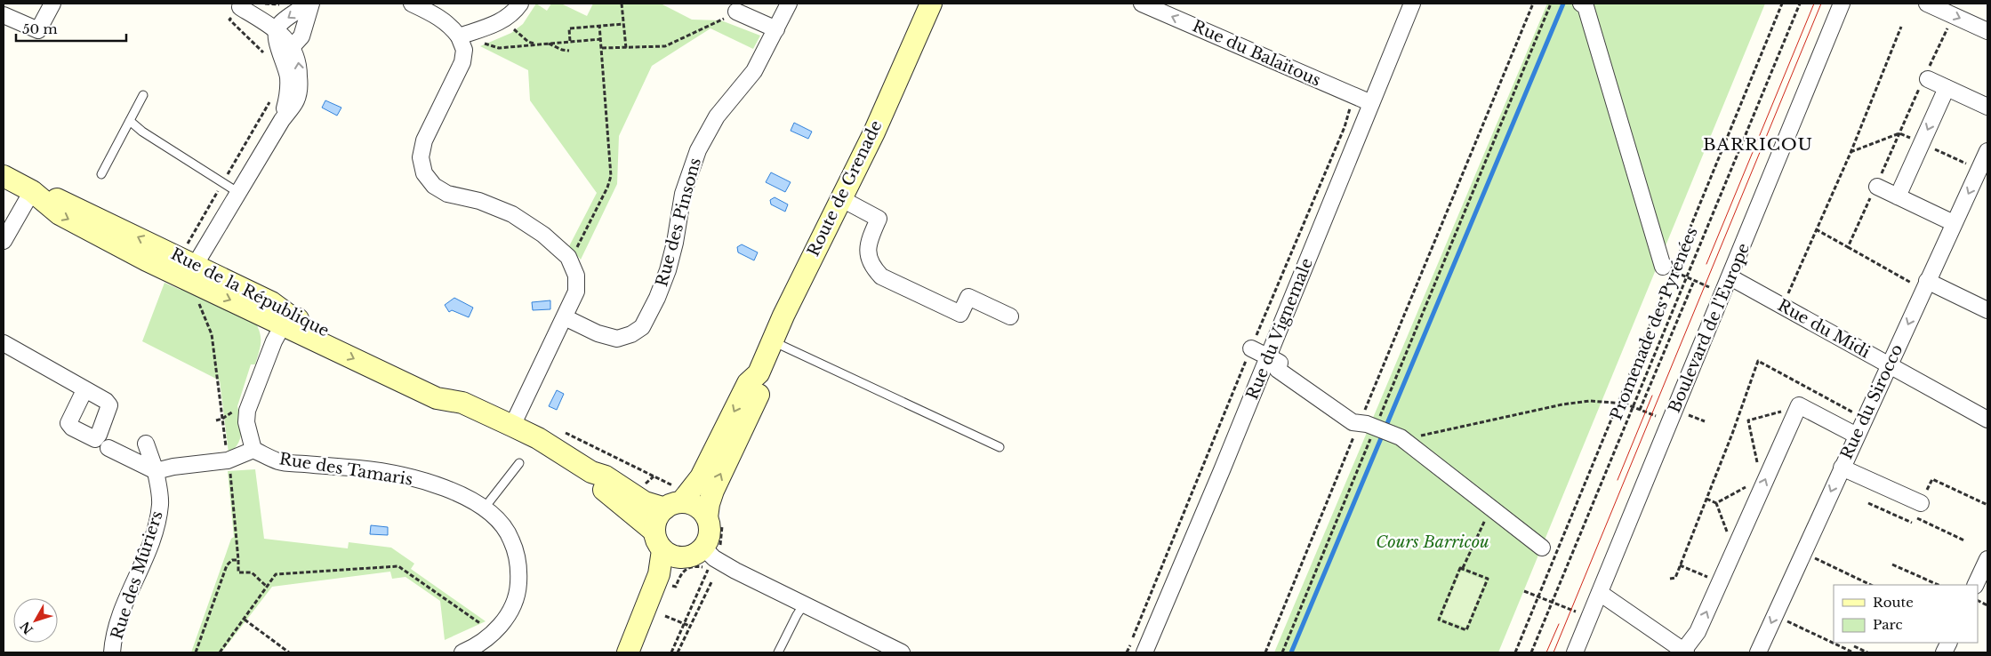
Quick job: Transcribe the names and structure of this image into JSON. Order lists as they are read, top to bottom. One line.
{"streets":{"main road":["Route de Grenade","Rue de la République"],"street":["Rue du Balaïtous","Rue des Pinsons","Boulevard de l'Europe","Rue du Vignemale","Rue du Midi","Rue du Sirocco","Rue des Tamaris","Rue des Mûriers"],"path":["Promenade des Pyrénées"]},"crossings":[["Rue du Balaïtous","Rue du Vignemale"],["Route de Grenade","Rue de la République"],["Boulevard de l'Europe","Rue du Midi"],["Rue du Midi","Rue du Sirocco"]],"one_way":["Rue du Balaïtous"],"districts":["BARRICOU"],"parks":["Cours Barricou"],"legend":["Route","Parc"],"scale_bar":"50 m","north":"bottom left"}
